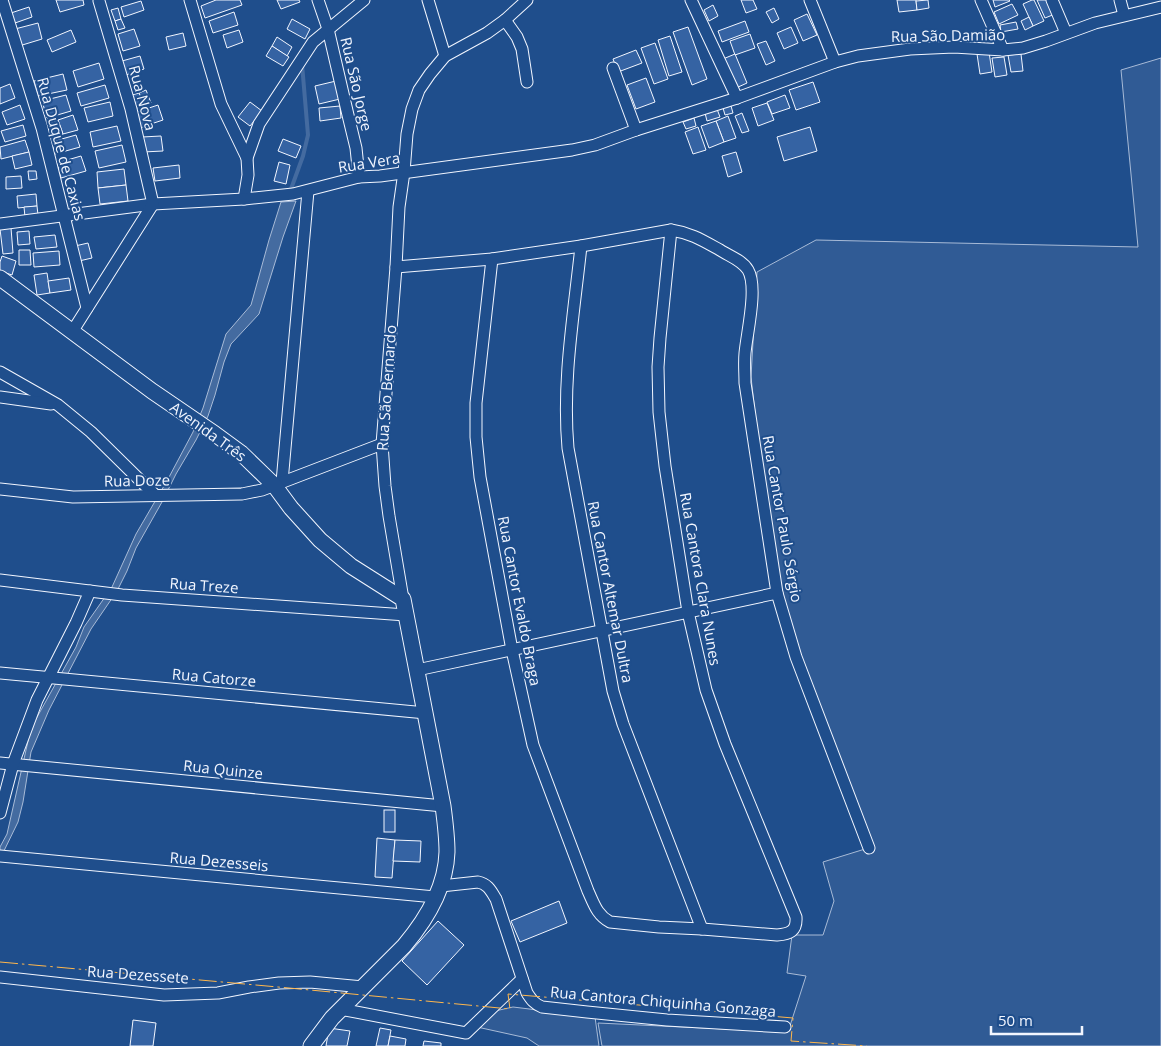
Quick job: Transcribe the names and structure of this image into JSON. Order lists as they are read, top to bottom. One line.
{"streets":{"street":["Rua São Damião","Rua São Jorge","Rua Nova","Rua Duque de Caxias","Rua Vera","Rua São Bernardo","Avenida Três","Rua Doze","Rua Cantor Paulo Sérgio","Rua Cantora Clara Nunes","Rua Treze","Rua Cantor Altemar Dultra","Rua Cantor Evaldo Braga","Rua Catorze","Rua Quinze","Rua Dezesseis","Rua Dezessete","Rua Cantora Chiquinha Gonzaga"]},"crossings":[["Rua São Damião","Rua Vera"],["Rua São Jorge","Rua Vera"],["Rua Nova","Rua Vera"],["Rua Duque de Caxias","Rua Vera"],["Rua Vera","Rua São Bernardo"],["Rua São Bernardo","Avenida Três"],["Rua São Bernardo","Rua Doze"],["Rua São Bernardo","Rua Treze"],["Rua São Bernardo","Rua Catorze"],["Rua São Bernardo","Rua Quinze"],["Rua São Bernardo","Rua Dezesseis"],["Rua São Bernardo","Rua Dezessete"],["Rua São Bernardo","Rua Cantora Chiquinha Gonzaga"],["Avenida Três","Rua Doze"],["Rua Cantor Paulo Sérgio","Rua Cantora Clara Nunes"],["Rua Cantora Clara Nunes","Rua Cantor Altemar Dultra"],["Rua Cantora Clara Nunes","Rua Cantor Evaldo Braga"],["Rua Cantor Altemar Dultra","Rua Cantor Evaldo Braga"],["Rua Dezesseis","Rua Cantora Chiquinha Gonzaga"]],"scale_bar":"50 m"}
